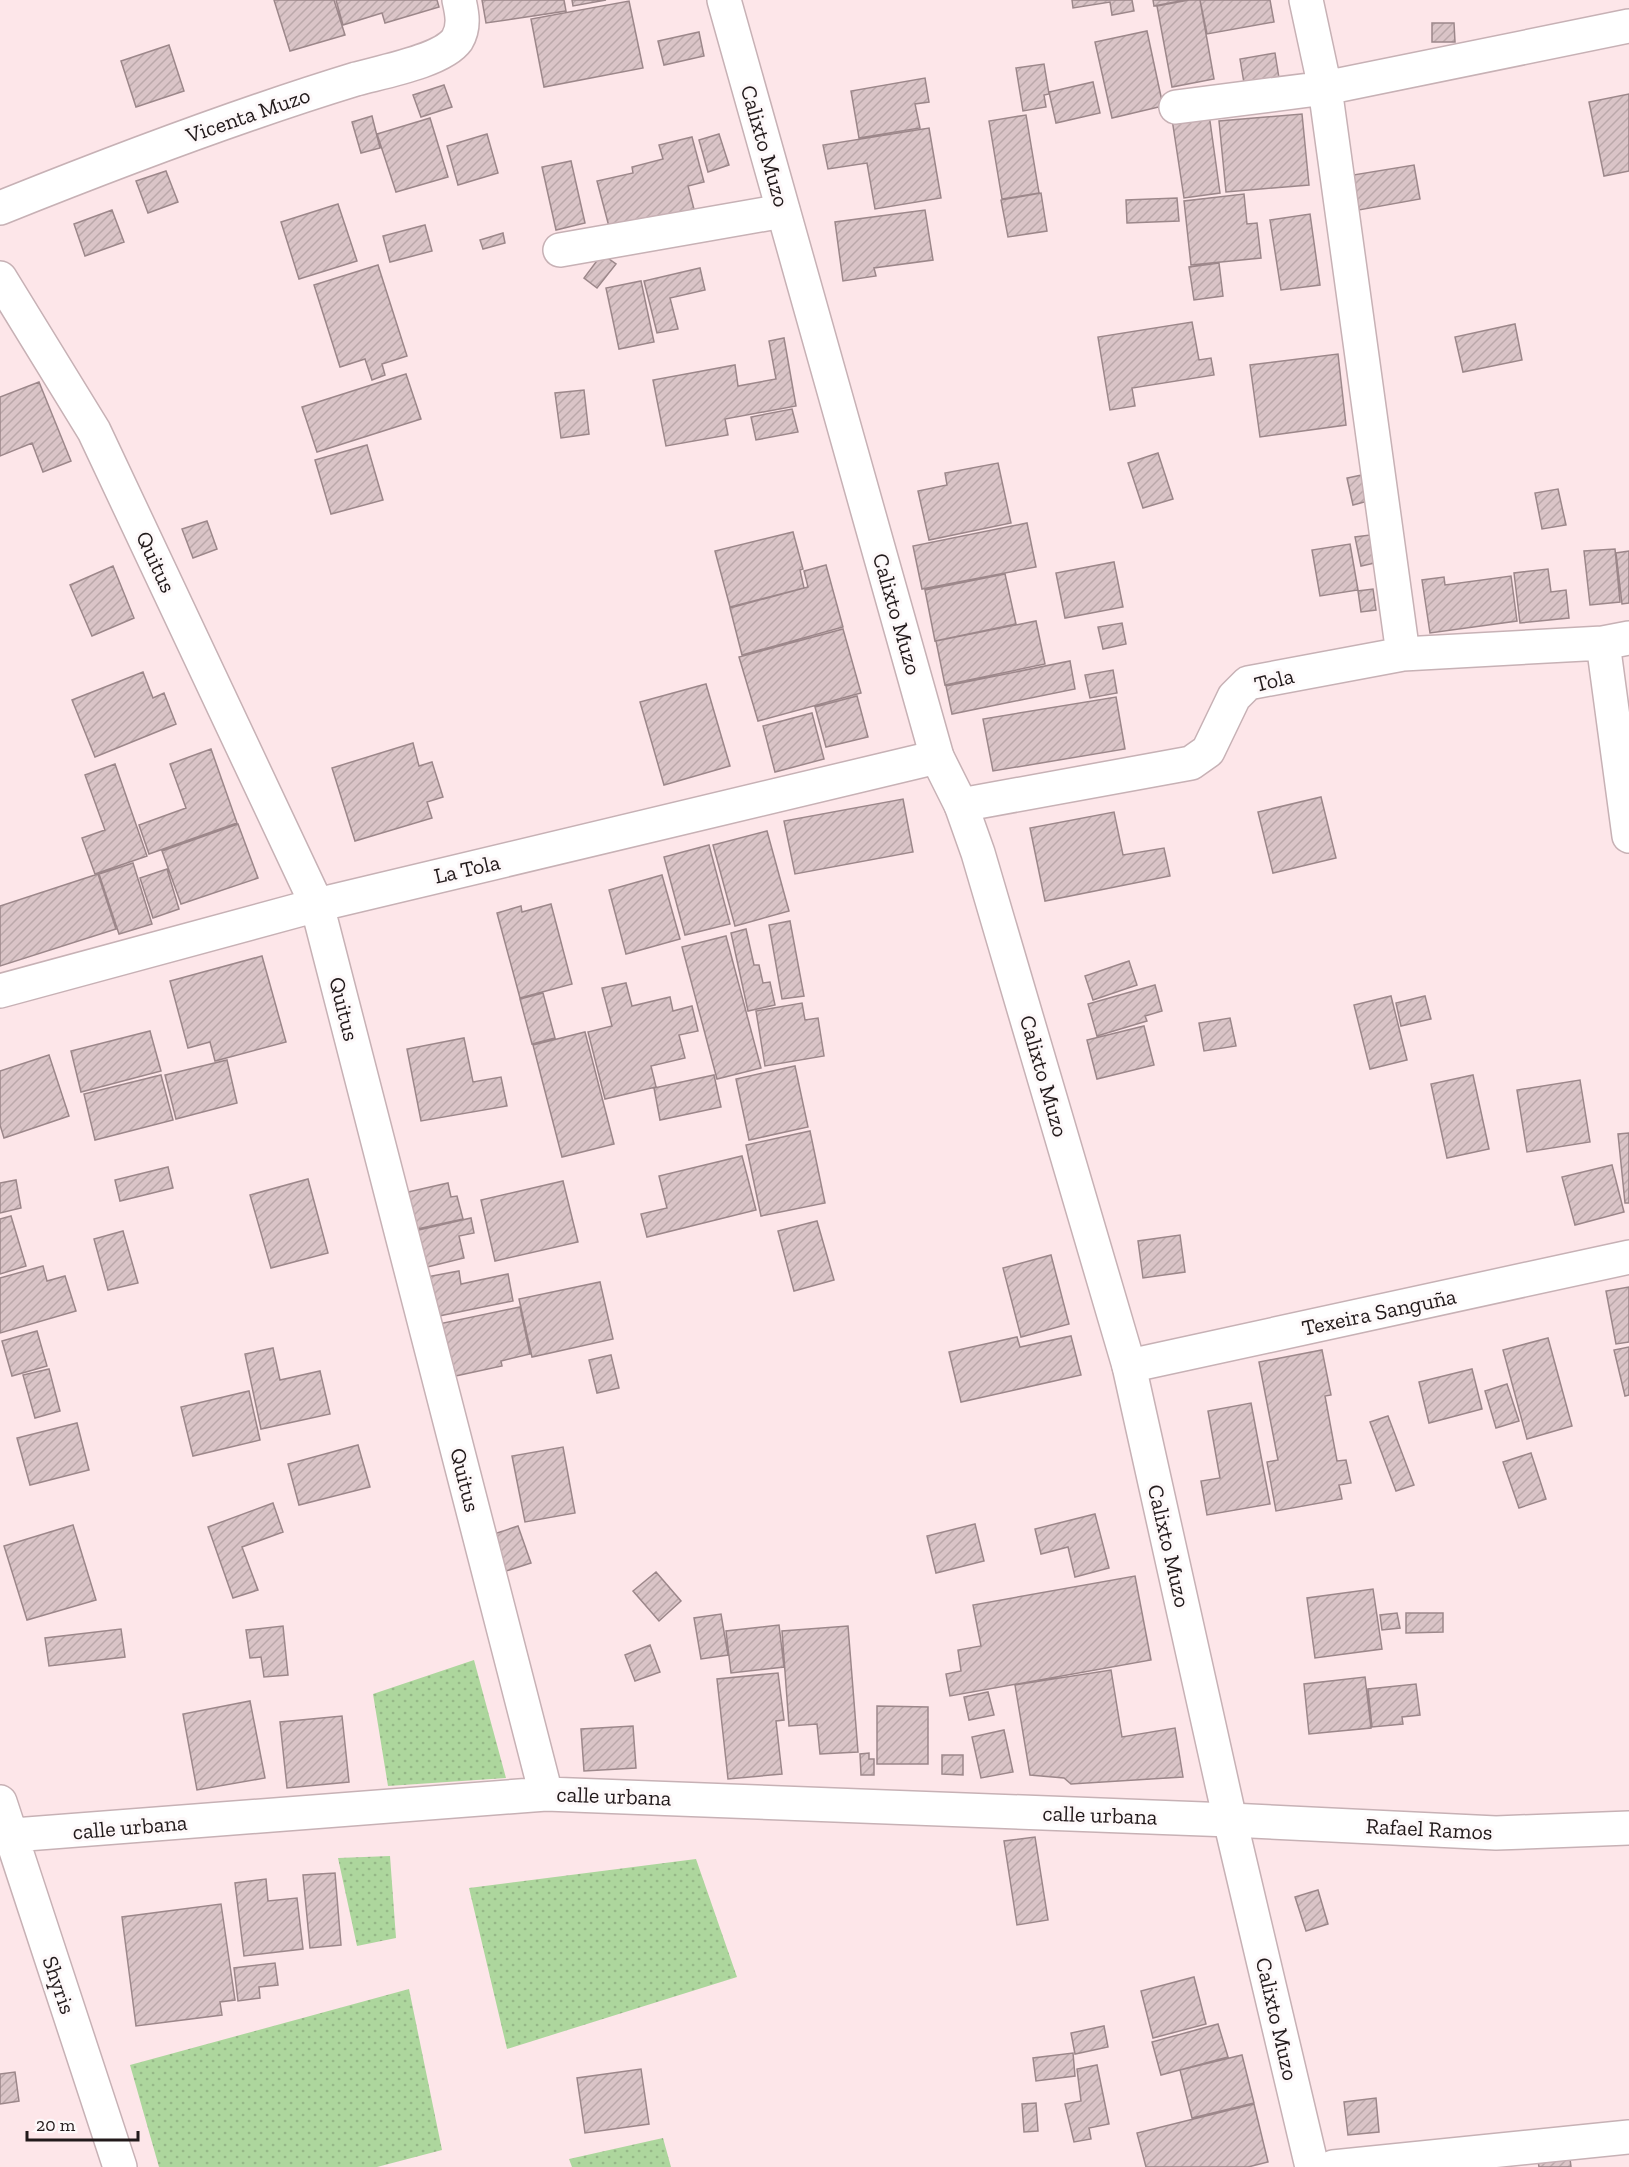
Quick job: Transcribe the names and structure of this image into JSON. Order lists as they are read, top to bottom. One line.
{"streets":{"street":["Vicenta Muzo","Calixto Muzo","Quitus","Tola","La Tola","Texeira Sanguña","calle urbana","Rafael Ramos","Shyris"]},"crossings":[["Calixto Muzo","Tola"],["Calixto Muzo","La Tola"],["Calixto Muzo","Texeira Sanguña"],["Calixto Muzo","calle urbana"],["Calixto Muzo","Rafael Ramos"],["Quitus","La Tola"],["Quitus","calle urbana"],["calle urbana","Rafael Ramos"],["calle urbana","Shyris"]],"scale_bar":"20 m"}
